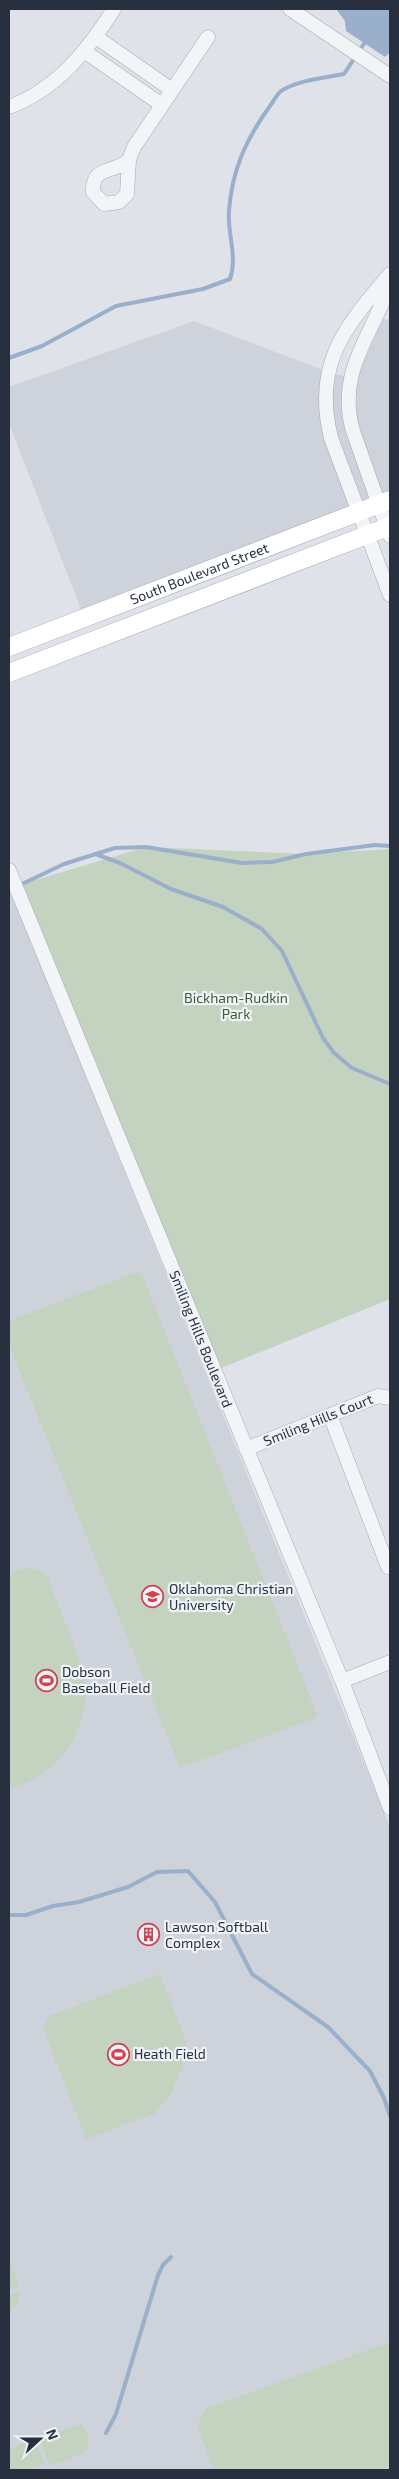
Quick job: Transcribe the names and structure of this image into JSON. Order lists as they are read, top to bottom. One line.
{"streets":{"main road":["South Boulevard Street"],"street":["Smiling Hills Boulevard","Smiling Hills Court"]},"crossings":[["Smiling Hills Boulevard","Smiling Hills Court"]],"parks":["Bickham-Rudkin Park"],"places":{"school or university":["Oklahoma Christian University"],"sports":["Dobson Baseball Field","Heath Field"],"building":["Lawson Softball Complex"]},"north":"right"}
